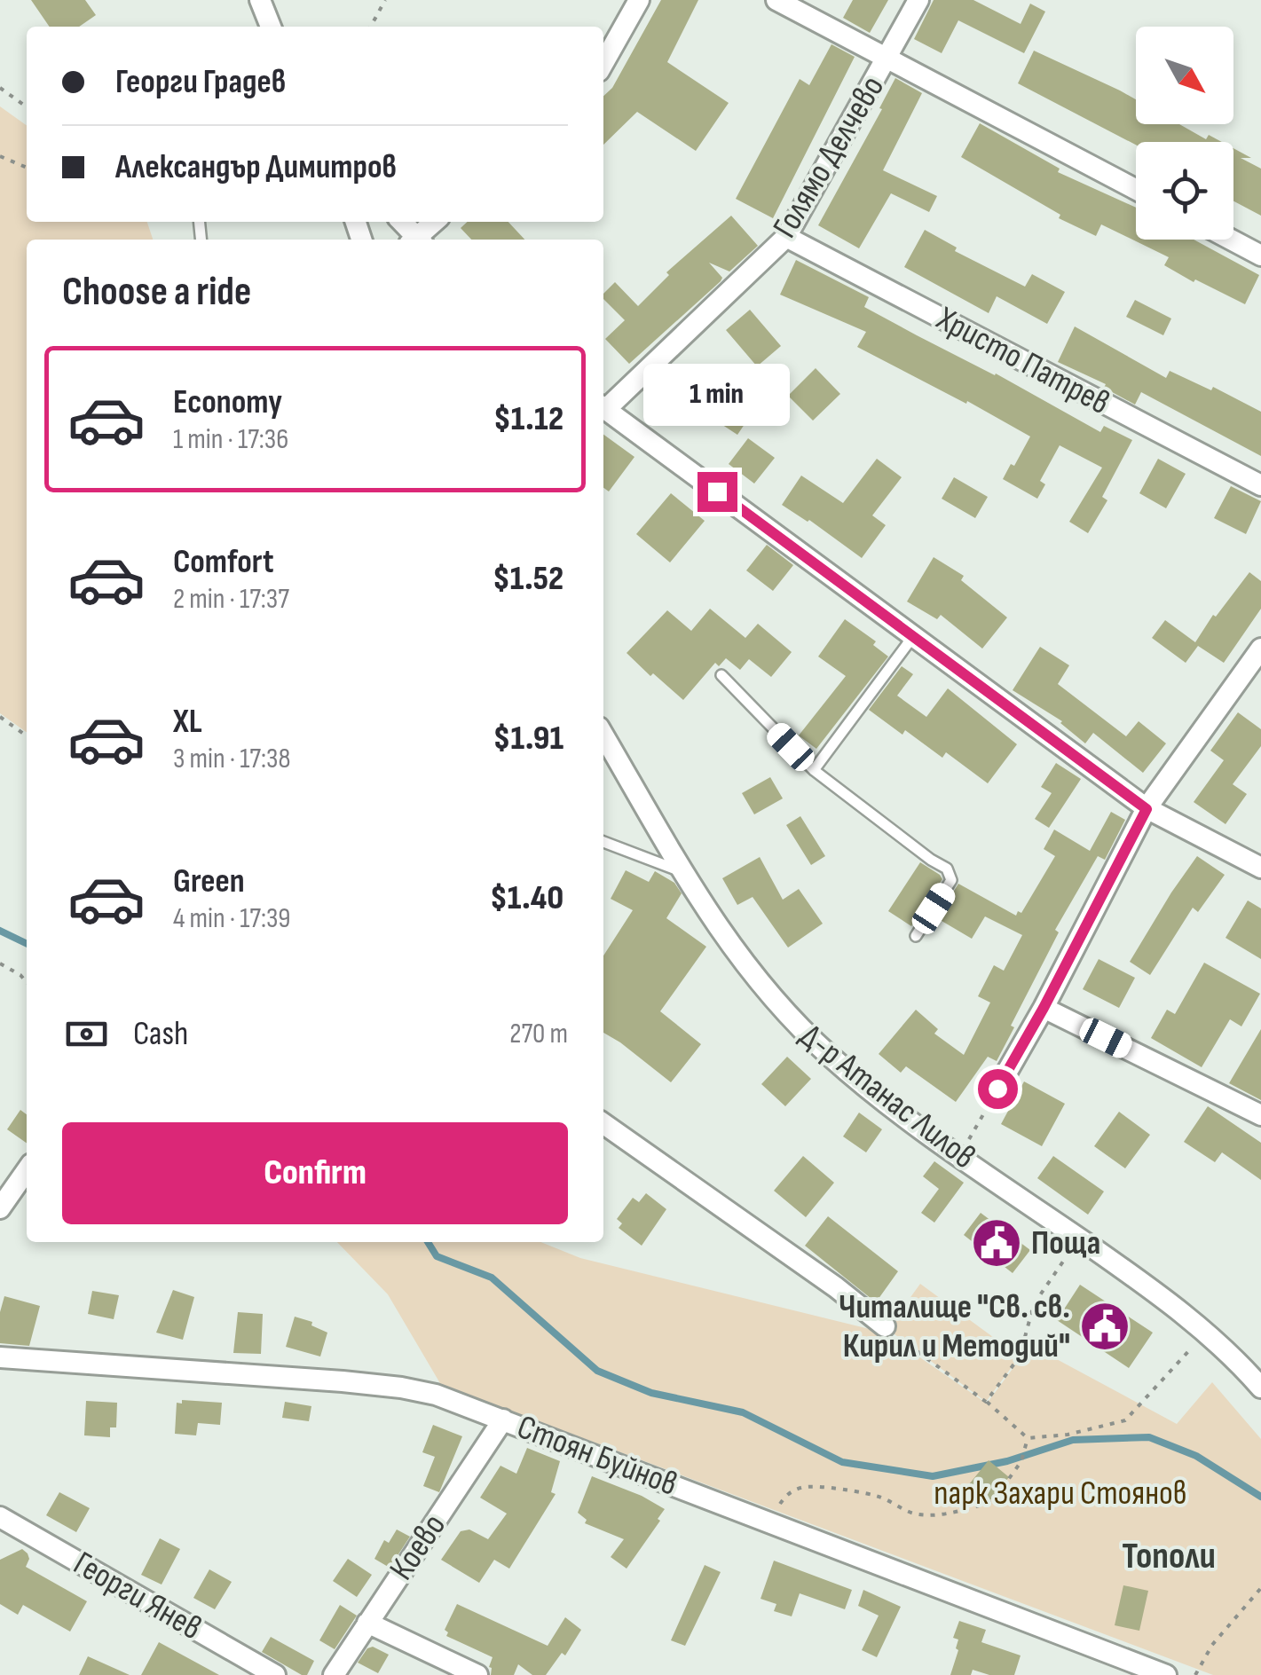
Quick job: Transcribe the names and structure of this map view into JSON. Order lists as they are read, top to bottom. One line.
{"streets":{"street":["Голямо Делчево","Христо Патрев","Д-р Атанас Лилов","Стоян Буйнов","Коево","Георги Янев"]},"crossings":[["Голямо Делчево","Христо Патрев"],["Стоян Буйнов","Коево"]],"districts":["Тополи"],"parks":["парк Захари Стоянов"],"places":{"public building":["Поща","Читалище \"Св. св. Кирил и Методий\""]},"north":"bottom right","page":{"banner":["Георги Градев","Александър Димитров"],"heading":"Choose a ride","list":[{"name":"Economy","note":"1 min · 17:36","value":"$1.12"},{"name":"Comfort","note":"2 min · 17:37","value":"$1.52"},{"name":"XL","note":"3 min · 17:38","value":"$1.91"},{"name":"Green","note":"4 min · 17:39","value":"$1.40"}],"bubble":"1 min","pay":["Cash","270 m"],"buttons":"Confirm"}}
